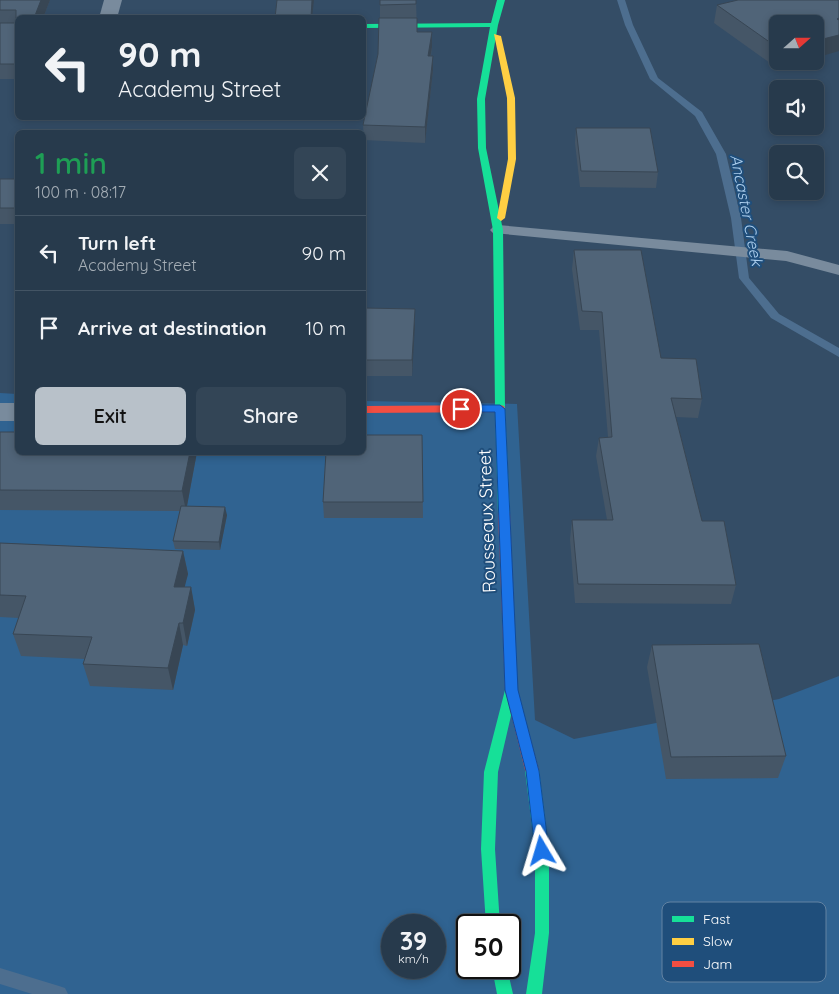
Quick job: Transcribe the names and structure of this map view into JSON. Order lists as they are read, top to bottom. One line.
{"streets":{"main road":["Rousseaux Street"]},"water":["Ancaster Creek"],"legend":["Fast","Slow","Jam"],"north":"right","page":{"turn":["90 m","Academy Street"],"heading":["1 min","100 m · 08:17"],"list":[{"name":"Turn left","note":"Academy Street","value":"90 m"},{"name":"Arrive at destination","value":"10 m"}],"buttons":["Exit","Share"],"speed":"39 km/h","limit":"50"}}
